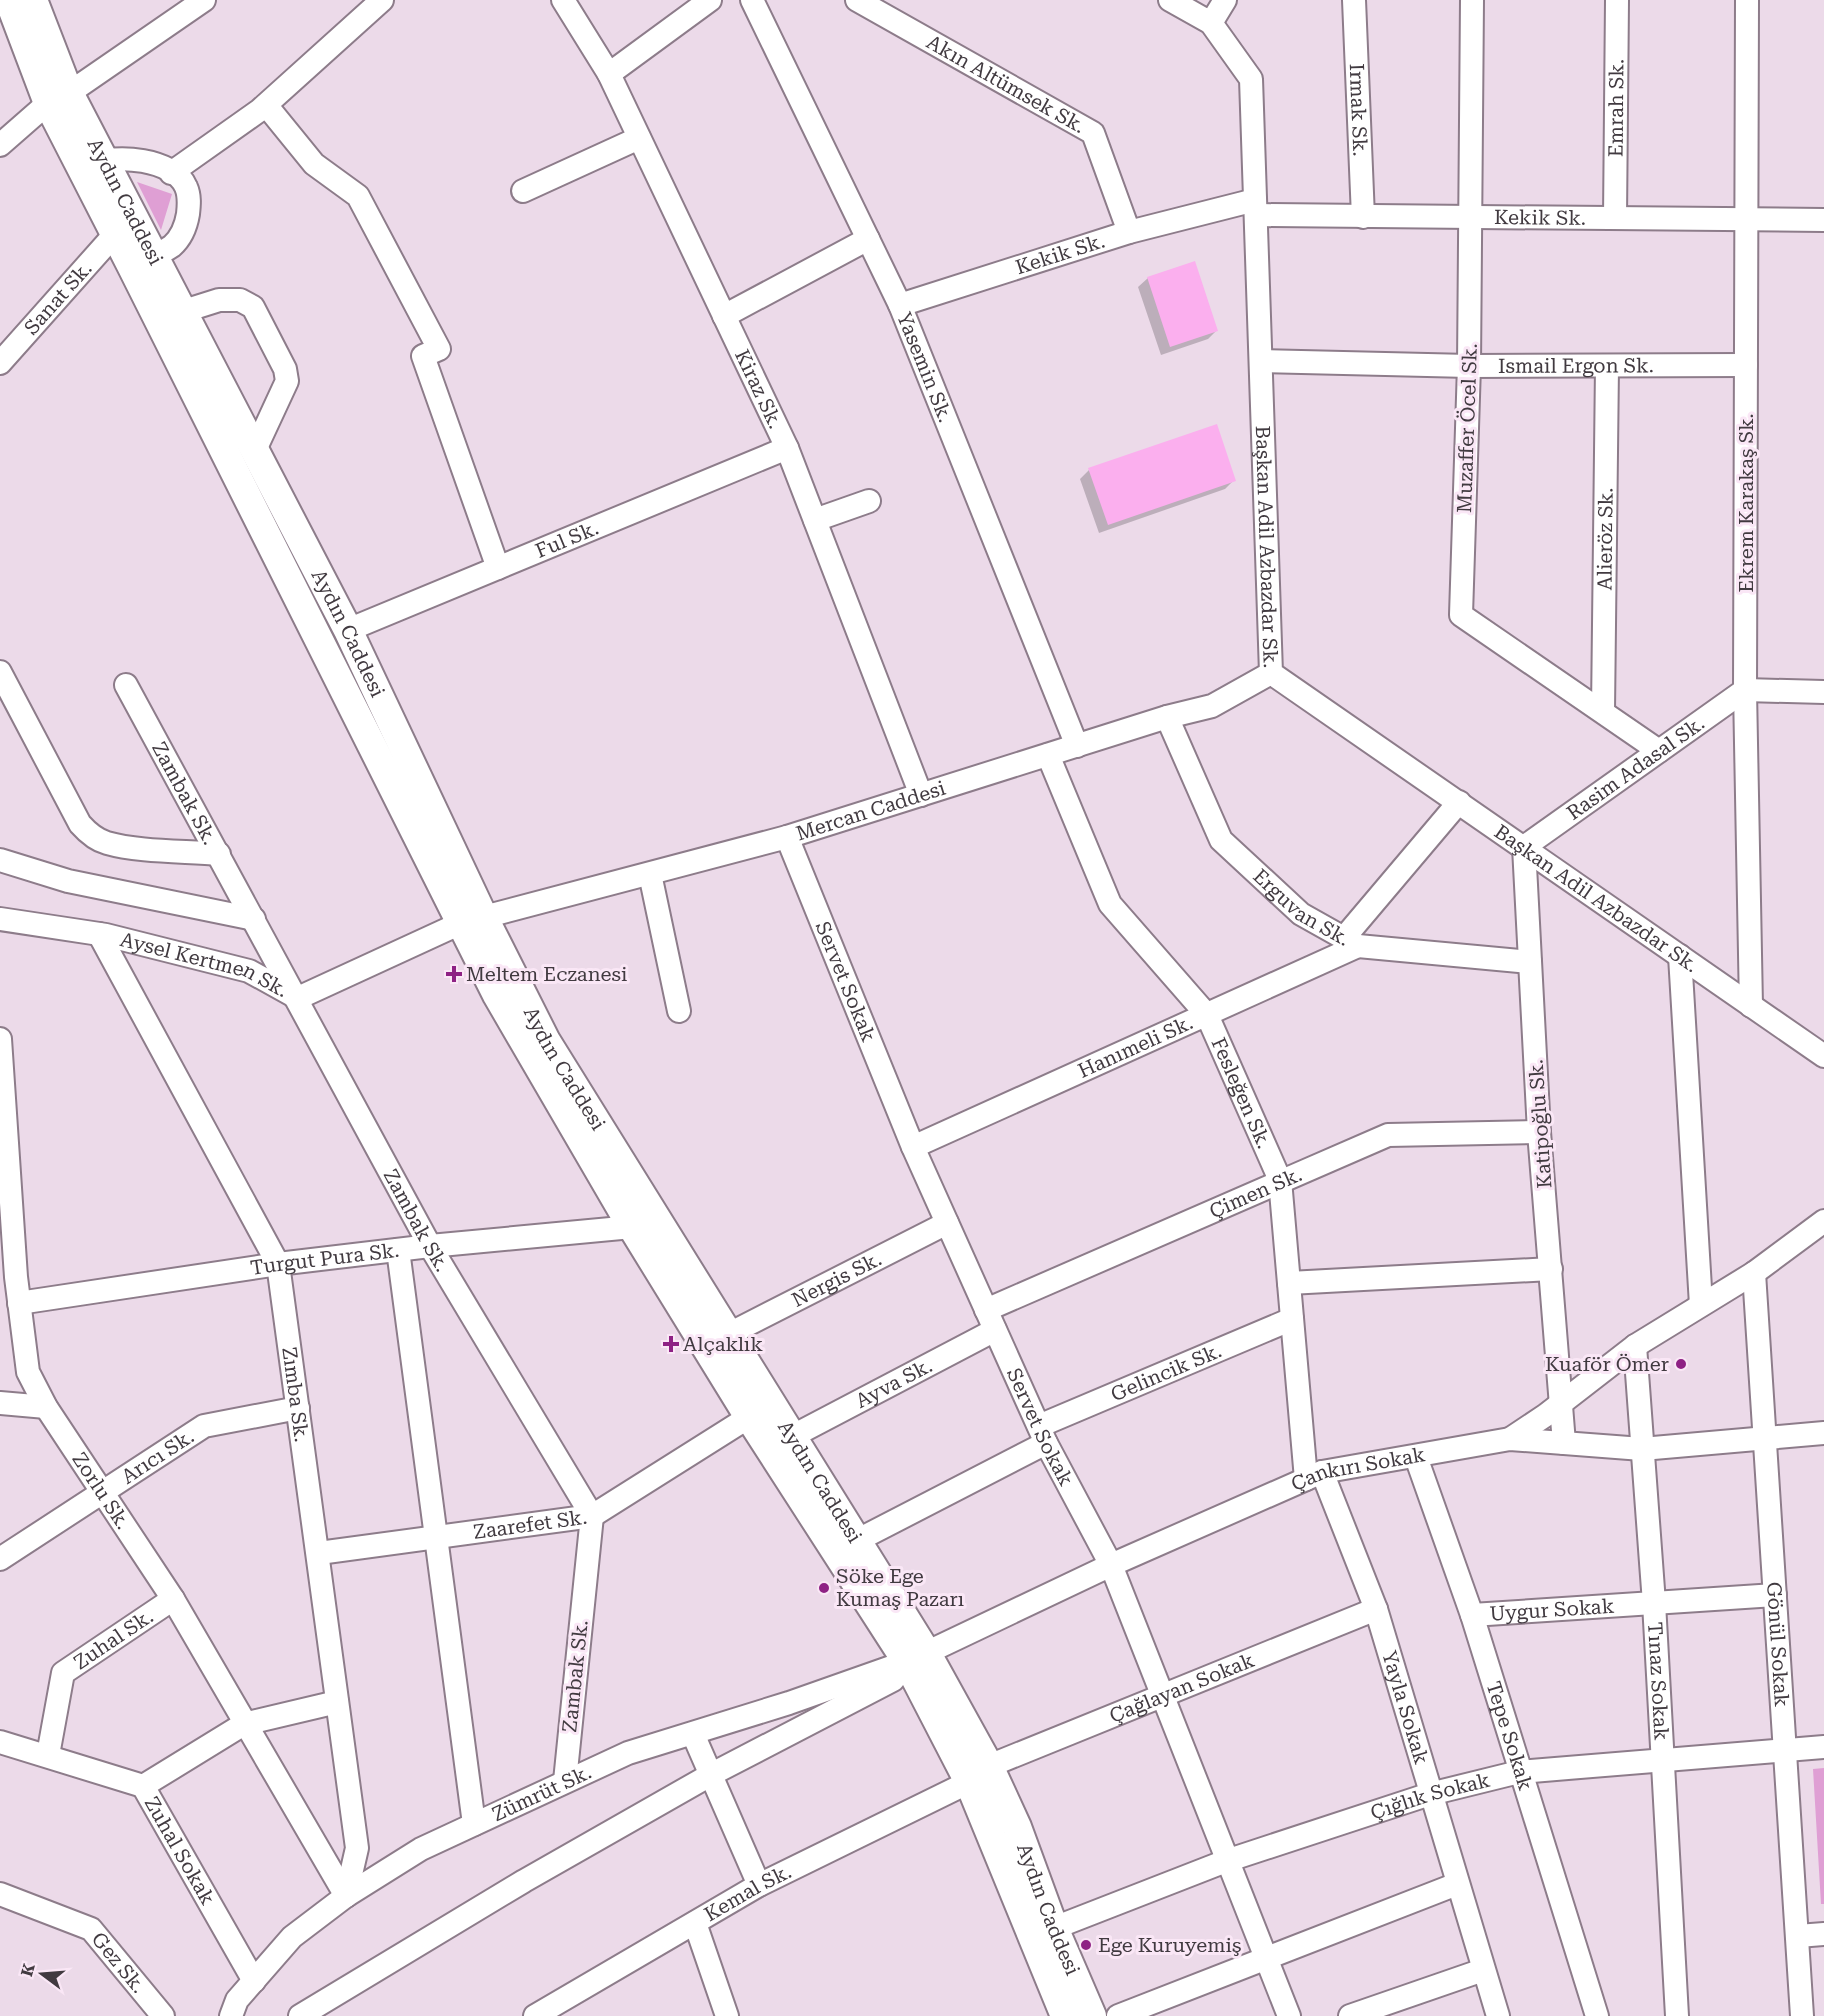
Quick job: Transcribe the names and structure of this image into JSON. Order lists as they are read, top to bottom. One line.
{"streets":{"main road":["Aydın Caddesi"],"street":["Akın Altümsek Sk.","Irmak Sk.","Emrah Sk.","Kekik Sk.","Sanat Sk.","Ismail Ergon Sk.","Yasemin Sk.","Kiraz Sk.","Muzaffer Öcel Sk.","Ekrem Karakaş Sk.","Alieröz Sk.","Ful Sk.","Başkan Adil Azbazdar Sk.","Rasim Adasal Sk.","Zambak Sk.","Mercan Caddesi","Erguvan Sk.","Aysel Kertmen Sk.","Servet Sokak","Hanımeli Sk.","Fesleğen Sk.","Katipoğlu Sk.","Çimen Sk.","Turgut Pura Sk.","Nergis Sk.","Gelincik Sk.","Ayva Sk.","Zımba Sk.","Arıcı Sk.","Çankırı Sokak","Zorlu Sk.","Zaarefet Sk.","Uygur Sokak","Zuhal Sk.","Gönül Sokak","Tınaz Sokak","Çağlayan Sokak","Yayla Sokak","Tepe Sokak","Zümrüt Sk.","Çığlık Sokak","Zuhal Sokak","Kemal Sk.","Gez Sk."]},"crossings":[["Akın Altümsek Sk.","Kekik Sk."],["Irmak Sk.","Kekik Sk."],["Emrah Sk.","Kekik Sk."],["Aydın Caddesi","Sanat Sk."],["Aydın Caddesi","Ful Sk."],["Aydın Caddesi","Mercan Caddesi"],["Aydın Caddesi","Aysel Kertmen Sk."],["Aydın Caddesi","Turgut Pura Sk."],["Aydın Caddesi","Nergis Sk."],["Aydın Caddesi","Gelincik Sk."],["Aydın Caddesi","Ayva Sk."],["Aydın Caddesi","Çankırı Sokak"],["Aydın Caddesi","Zaarefet Sk."],["Aydın Caddesi","Çağlayan Sokak"],["Aydın Caddesi","Zümrüt Sk."],["Aydın Caddesi","Çığlık Sokak"],["Aydın Caddesi","Kemal Sk."],["Kekik Sk.","Yasemin Sk."],["Kekik Sk.","Muzaffer Öcel Sk."],["Kekik Sk.","Ekrem Karakaş Sk."],["Kekik Sk.","Başkan Adil Azbazdar Sk."],["Ismail Ergon Sk.","Muzaffer Öcel Sk."],["Ismail Ergon Sk.","Ekrem Karakaş Sk."],["Ismail Ergon Sk.","Alieröz Sk."],["Ismail Ergon Sk.","Başkan Adil Azbazdar Sk."],["Yasemin Sk.","Mercan Caddesi"],["Kiraz Sk.","Ful Sk."],["Kiraz Sk.","Mercan Caddesi"],["Muzaffer Öcel Sk.","Alieröz Sk."],["Muzaffer Öcel Sk.","Rasim Adasal Sk."],["Ekrem Karakaş Sk.","Başkan Adil Azbazdar Sk."],["Ekrem Karakaş Sk.","Rasim Adasal Sk."],["Başkan Adil Azbazdar Sk.","Rasim Adasal Sk."],["Başkan Adil Azbazdar Sk.","Mercan Caddesi"],["Başkan Adil Azbazdar Sk.","Katipoğlu Sk."],["Rasim Adasal Sk.","Katipoğlu Sk."],["Zambak Sk.","Aysel Kertmen Sk."],["Zambak Sk.","Turgut Pura Sk."],["Zambak Sk.","Zaarefet Sk."],["Zambak Sk.","Zümrüt Sk."],["Mercan Caddesi","Erguvan Sk."],["Mercan Caddesi","Aysel Kertmen Sk."],["Mercan Caddesi","Servet Sokak"],["Mercan Caddesi","Fesleğen Sk."],["Erguvan Sk.","Hanımeli Sk."],["Erguvan Sk.","Katipoğlu Sk."],["Aysel Kertmen Sk.","Zımba Sk."],["Servet Sokak","Hanımeli Sk."],["Servet Sokak","Çimen Sk."],["Servet Sokak","Nergis Sk."],["Servet Sokak","Gelincik Sk."],["Servet Sokak","Ayva Sk."],["Servet Sokak","Çankırı Sokak"],["Servet Sokak","Çağlayan Sokak"],["Servet Sokak","Çığlık Sokak"],["Hanımeli Sk.","Fesleğen Sk."],["Fesleğen Sk.","Çimen Sk."],["Fesleğen Sk.","Gelincik Sk."],["Fesleğen Sk.","Çankırı Sokak"],["Fesleğen Sk.","Yayla Sokak"],["Katipoğlu Sk.","Çimen Sk."],["Katipoğlu Sk.","Çankırı Sokak"],["Çimen Sk.","Ayva Sk."],["Turgut Pura Sk.","Zımba Sk."],["Turgut Pura Sk.","Zorlu Sk."],["Zımba Sk.","Arıcı Sk."],["Zımba Sk.","Zorlu Sk."],["Zımba Sk.","Zaarefet Sk."],["Zımba Sk.","Zümrüt Sk."],["Arıcı Sk.","Zorlu Sk."],["Çankırı Sokak","Gönül Sokak"],["Çankırı Sokak","Tınaz Sokak"],["Çankırı Sokak","Yayla Sokak"],["Çankırı Sokak","Tepe Sokak"],["Çankırı Sokak","Zümrüt Sk."],["Zorlu Sk.","Zuhal Sk."],["Zorlu Sk.","Zümrüt Sk."],["Uygur Sokak","Gönül Sokak"],["Uygur Sokak","Tınaz Sokak"],["Uygur Sokak","Tepe Sokak"],["Zuhal Sk.","Zuhal Sokak"],["Gönül Sokak","Çığlık Sokak"],["Tınaz Sokak","Çığlık Sokak"],["Çağlayan Sokak","Yayla Sokak"],["Çağlayan Sokak","Kemal Sk."],["Yayla Sokak","Çığlık Sokak"],["Tepe Sokak","Çığlık Sokak"],["Zümrüt Sk.","Zuhal Sokak"]],"places":{"health":["Meltem Eczanesi","Alçaklık"],"other":["Kuaför Ömer","Söke Ege Kumaş Pazarı","Ege Kuruyemiş"]},"north":"left"}
